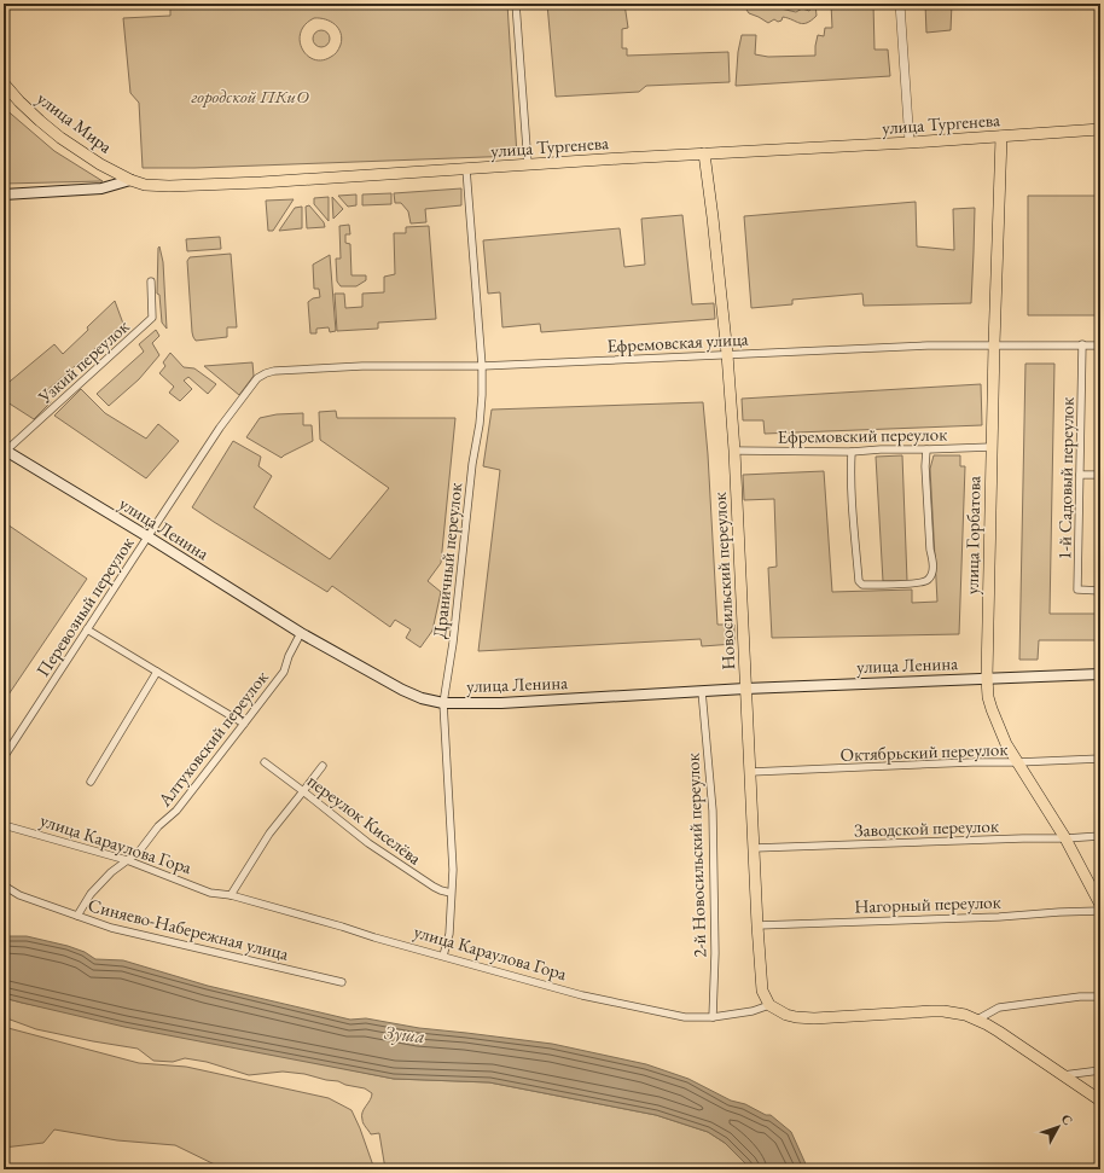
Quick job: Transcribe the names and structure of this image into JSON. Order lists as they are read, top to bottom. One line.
{"streets":{"main road":["улица Мира","улица Тургенева","улица Ленина","улица Горбатова","Новосильский переулок"],"street":["Ефремовская улица","Узкий переулок","Ефремовский переулок","1-й Садовый переулок","Драничный переулок","Перевозный переулок","Алтуховский переулок","Октябрьский переулок","переулок Киселёва","Заводской переулок","улица Караулова Гора","2-й Новосильский переулок","Нагорный переулок","Синяево-Набережная улица"]},"crossings":[["улица Мира","улица Тургенева"],["улица Тургенева","улица Горбатова"],["улица Тургенева","Драничный переулок"],["улица Тургенева","Новосильский переулок"],["Ефремовская улица","1-й Садовый переулок"],["Ефремовская улица","улица Горбатова"],["Ефремовская улица","Драничный переулок"],["Ефремовская улица","Новосильский переулок"],["Ефремовская улица","Перевозный переулок"],["Узкий переулок","улица Ленина"],["Ефремовский переулок","улица Горбатова"],["Ефремовский переулок","Новосильский переулок"],["улица Ленина","улица Горбатова"],["улица Ленина","Драничный переулок"],["улица Ленина","Новосильский переулок"],["улица Ленина","Перевозный переулок"],["улица Ленина","Алтуховский переулок"],["улица Ленина","2-й Новосильский переулок"],["улица Горбатова","Октябрьский переулок"],["улица Горбатова","Заводской переулок"],["Драничный переулок","переулок Киселёва"],["Драничный переулок","улица Караулова Гора"],["Новосильский переулок","Октябрьский переулок"],["Новосильский переулок","Заводской переулок"],["Новосильский переулок","улица Караулова Гора"],["Новосильский переулок","Нагорный переулок"],["Алтуховский переулок","улица Караулова Гора"],["Алтуховский переулок","Синяево-Набережная улица"],["улица Караулова Гора","2-й Новосильский переулок"]],"water":["Зуша"],"parks":["городской ПКиО"],"north":"top right"}
